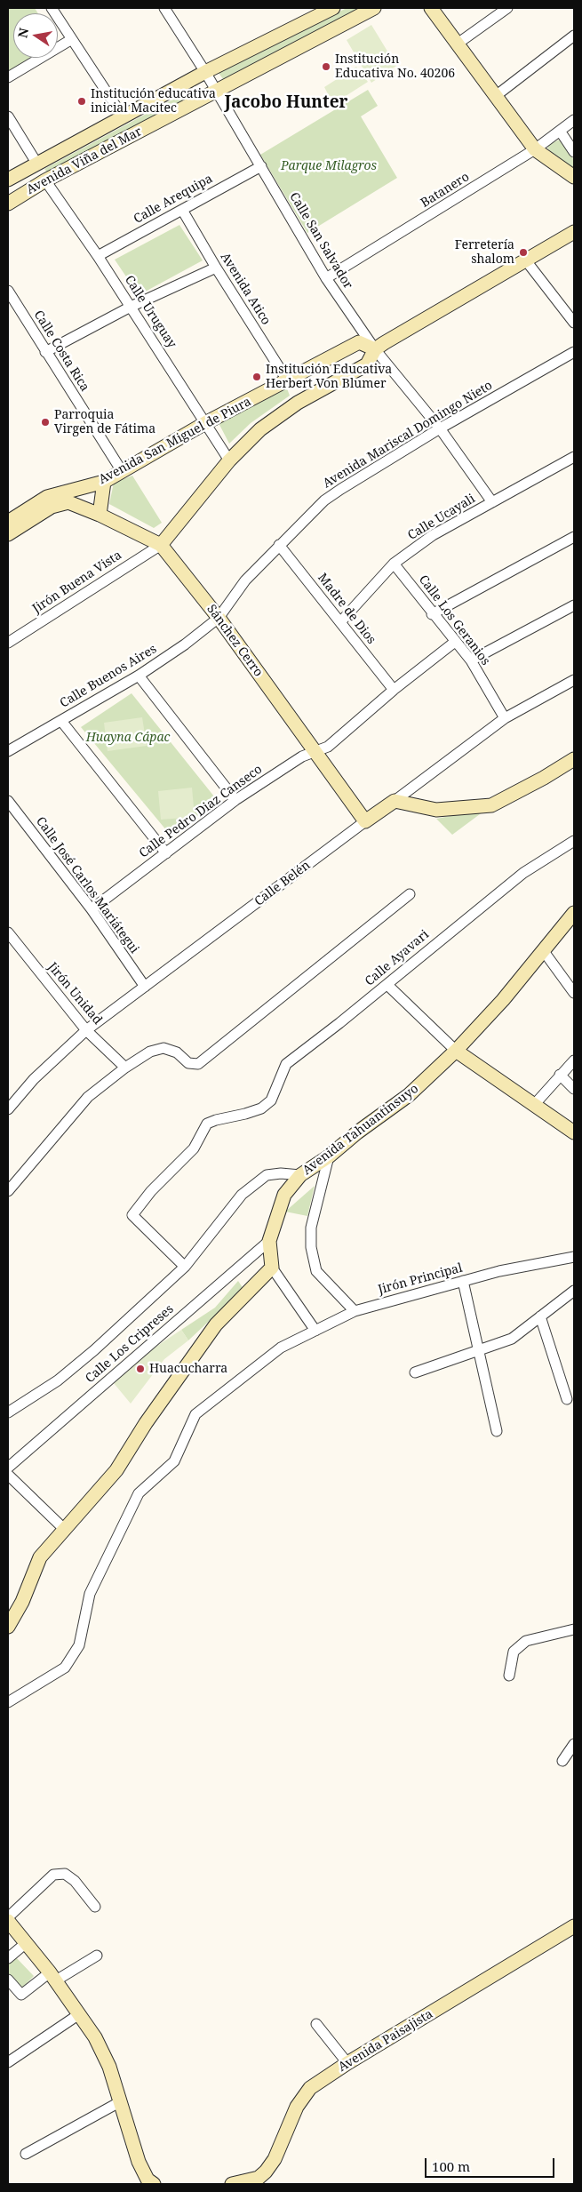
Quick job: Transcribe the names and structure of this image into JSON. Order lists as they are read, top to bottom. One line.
{"streets":{"street":["Avenida Viña del Mar","Batanero","Calle Arequipa","Calle San Salvador","Avenida Atico","Calle Uruguay","Calle Costa Rica","Avenida Mariscal Domingo Nieto","Avenida San Miguel de Piura","Calle Ucayali","Jirón Buena Vista","Madre de Dios","Calle Los Geranios","Sánchez Cerro","Calle Buenos Aires","Calle Pedro Diaz Canseco","Calle Belén","Calle José Carlos Mariátegui","Calle Ayavari","Jirón Unidad","Avenida Tahuantinsuyo","Jirón Principal","Calle Los Cripreses","Avenida Paisajista"]},"crossings":[["Avenida Viña del Mar","Calle San Salvador"],["Avenida Viña del Mar","Calle Uruguay"],["Batanero","Calle San Salvador"],["Calle Arequipa","Calle San Salvador"],["Calle Arequipa","Avenida Atico"],["Calle Arequipa","Calle Uruguay"],["Calle San Salvador","Avenida Mariscal Domingo Nieto"],["Calle San Salvador","Avenida San Miguel de Piura"],["Calle San Salvador","Calle Ucayali"],["Avenida Atico","Avenida San Miguel de Piura"],["Calle Uruguay","Avenida San Miguel de Piura"],["Calle Costa Rica","Avenida San Miguel de Piura"],["Avenida Mariscal Domingo Nieto","Madre de Dios"],["Avenida Mariscal Domingo Nieto","Sánchez Cerro"],["Avenida Mariscal Domingo Nieto","Calle Buenos Aires"],["Avenida San Miguel de Piura","Sánchez Cerro"],["Calle Ucayali","Madre de Dios"],["Calle Ucayali","Calle Los Geranios"],["Jirón Buena Vista","Sánchez Cerro"],["Madre de Dios","Calle Pedro Diaz Canseco"],["Calle Los Geranios","Calle Pedro Diaz Canseco"],["Calle Los Geranios","Calle Belén"],["Sánchez Cerro","Calle Buenos Aires"],["Sánchez Cerro","Calle Pedro Diaz Canseco"],["Sánchez Cerro","Calle Belén"],["Calle Pedro Diaz Canseco","Calle José Carlos Mariátegui"],["Calle Belén","Calle José Carlos Mariátegui"],["Calle Belén","Jirón Unidad"],["Avenida Tahuantinsuyo","Calle Los Cripreses"]],"districts":["Jacobo Hunter"],"parks":["Parque Milagros","Huayna Cápac"],"places":["Institución Educativa No. 40206","Institución educativa inicial Macitec","Ferretería shalom","Institución Educativa Herbert Von Blumer","Parroquia Virgen de Fátima","Huacucharra"],"scale_bar":"100 m","north":"left"}
